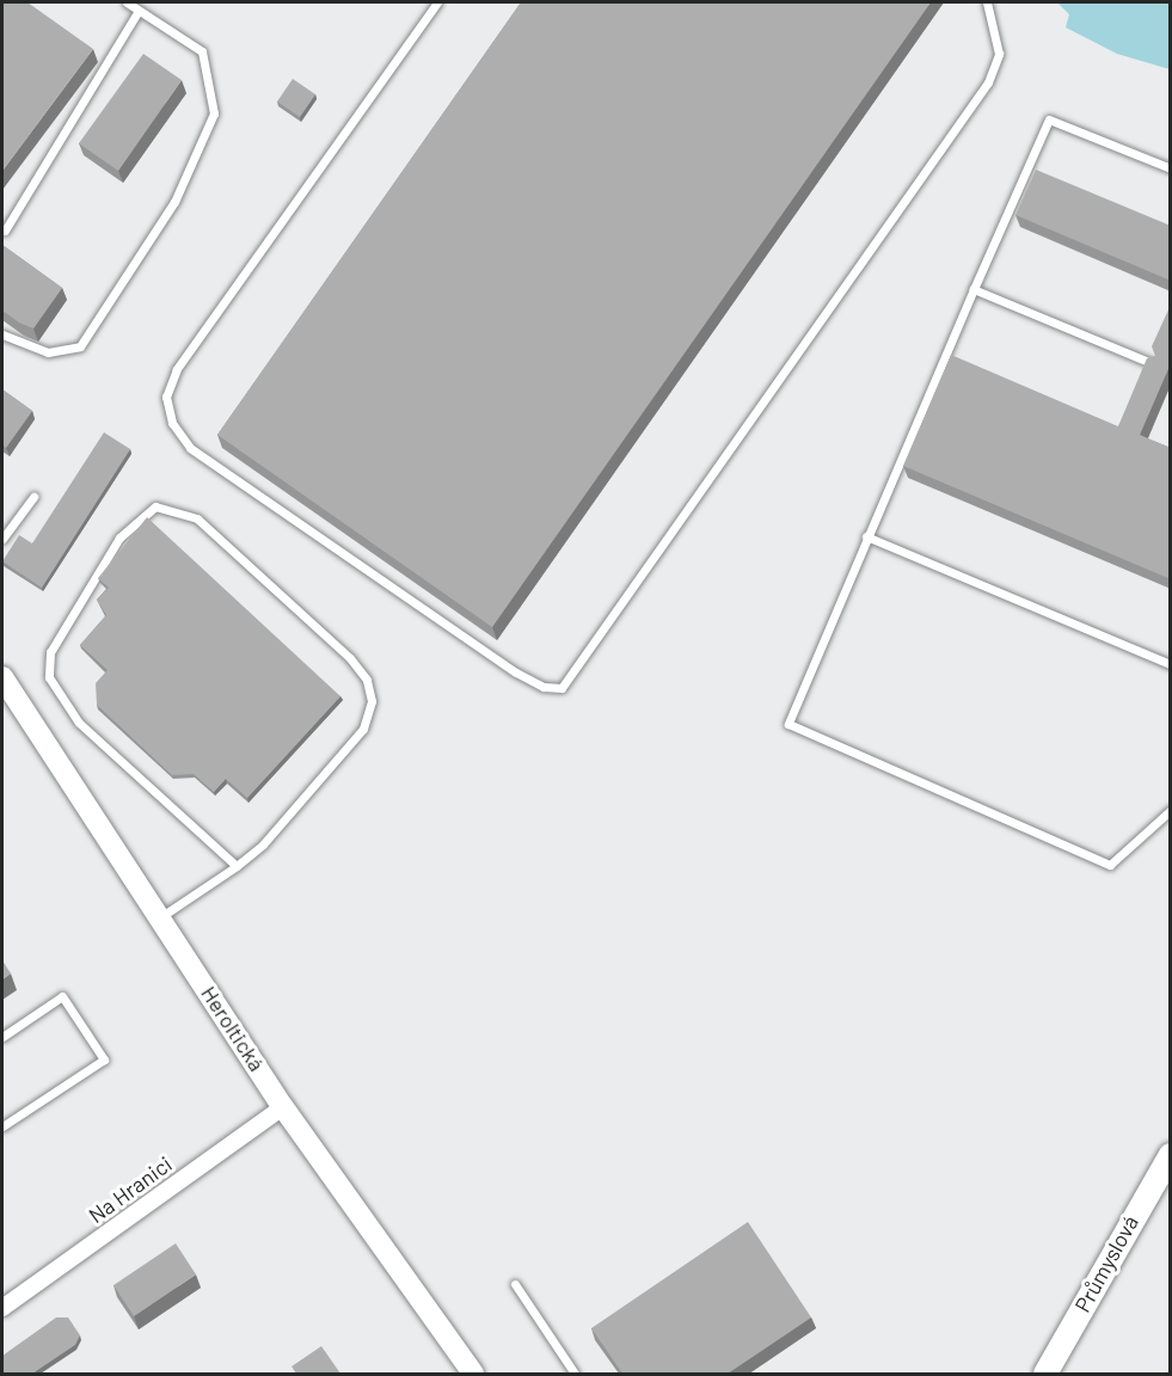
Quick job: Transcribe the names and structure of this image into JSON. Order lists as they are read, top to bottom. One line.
{"streets":{"main road":["Průmyslová"],"street":["Heroltická","Na Hranici"]},"crossings":[["Heroltická","Na Hranici"]]}
